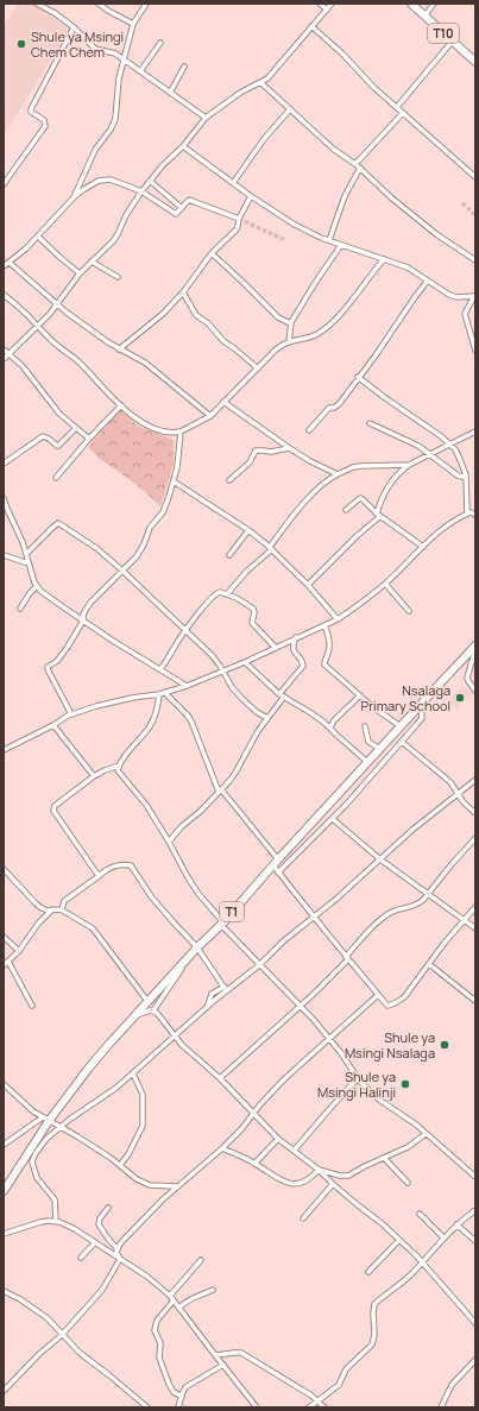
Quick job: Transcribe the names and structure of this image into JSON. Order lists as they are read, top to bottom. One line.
{"streets":{"highway":["T10","T1"]},"places":["Shule ya Msingi Chem Chem","Nsalaga Primary School","Shule ya Msingi Nsalaga","Shule ya Msingi Halinji"]}
